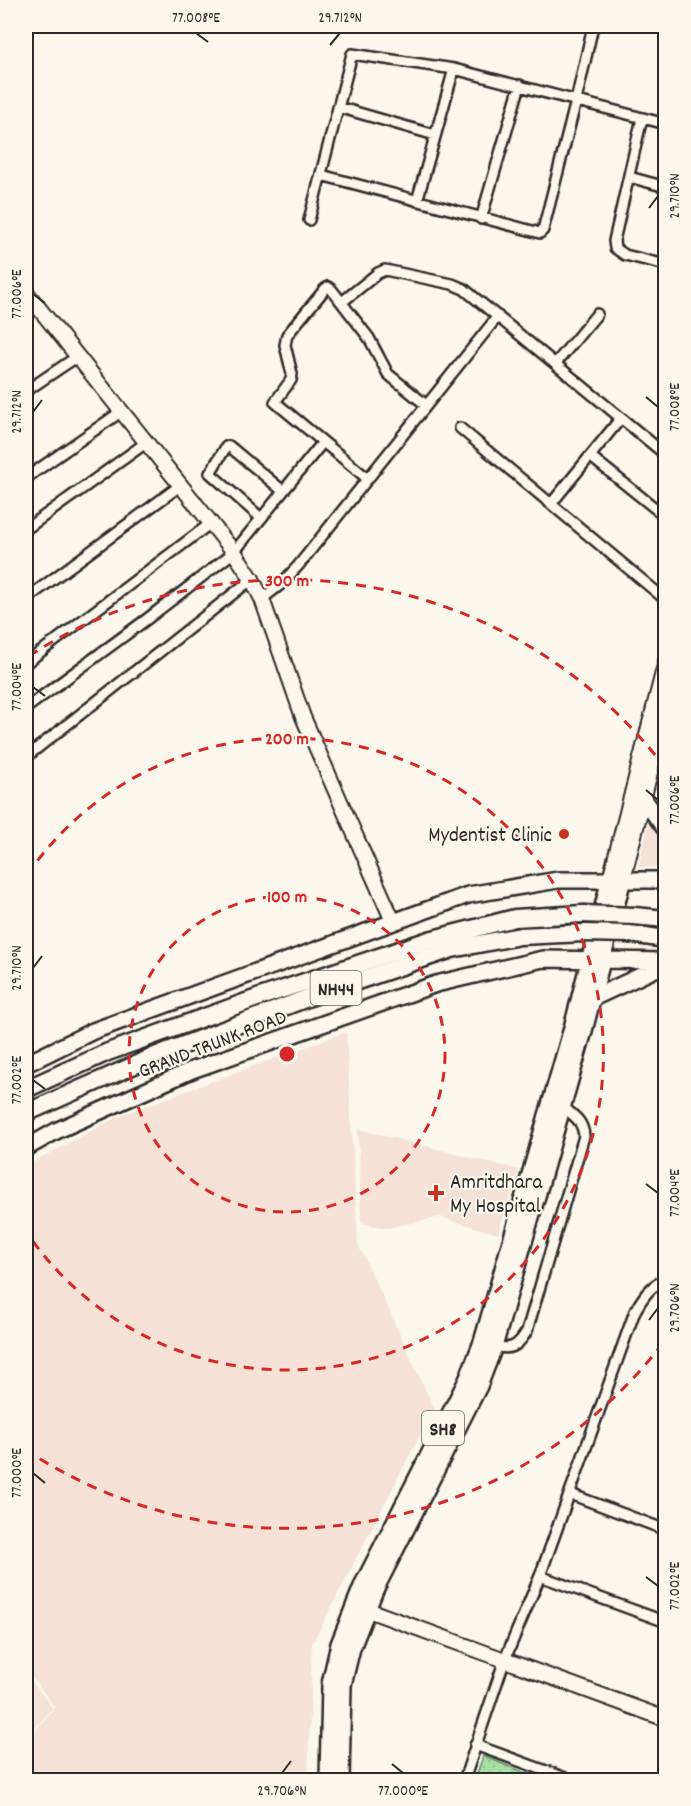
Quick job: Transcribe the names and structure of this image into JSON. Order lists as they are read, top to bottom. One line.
{"streets":{"highway":["NH44"],"main road":["GRAND TRUNK ROAD","SH8"]},"crossings":[["GRAND TRUNK ROAD","SH8"]],"places":{"other":["Mydentist Clinic"],"health":["Amritdhara My Hospital"]},"coordinates":["77.008°E","29.712°N","29.710°N","77.006°E","77.004°E","77.002°E","29.706°N","77.000°E"],"rings":["300 m","200 m","100 m"]}
